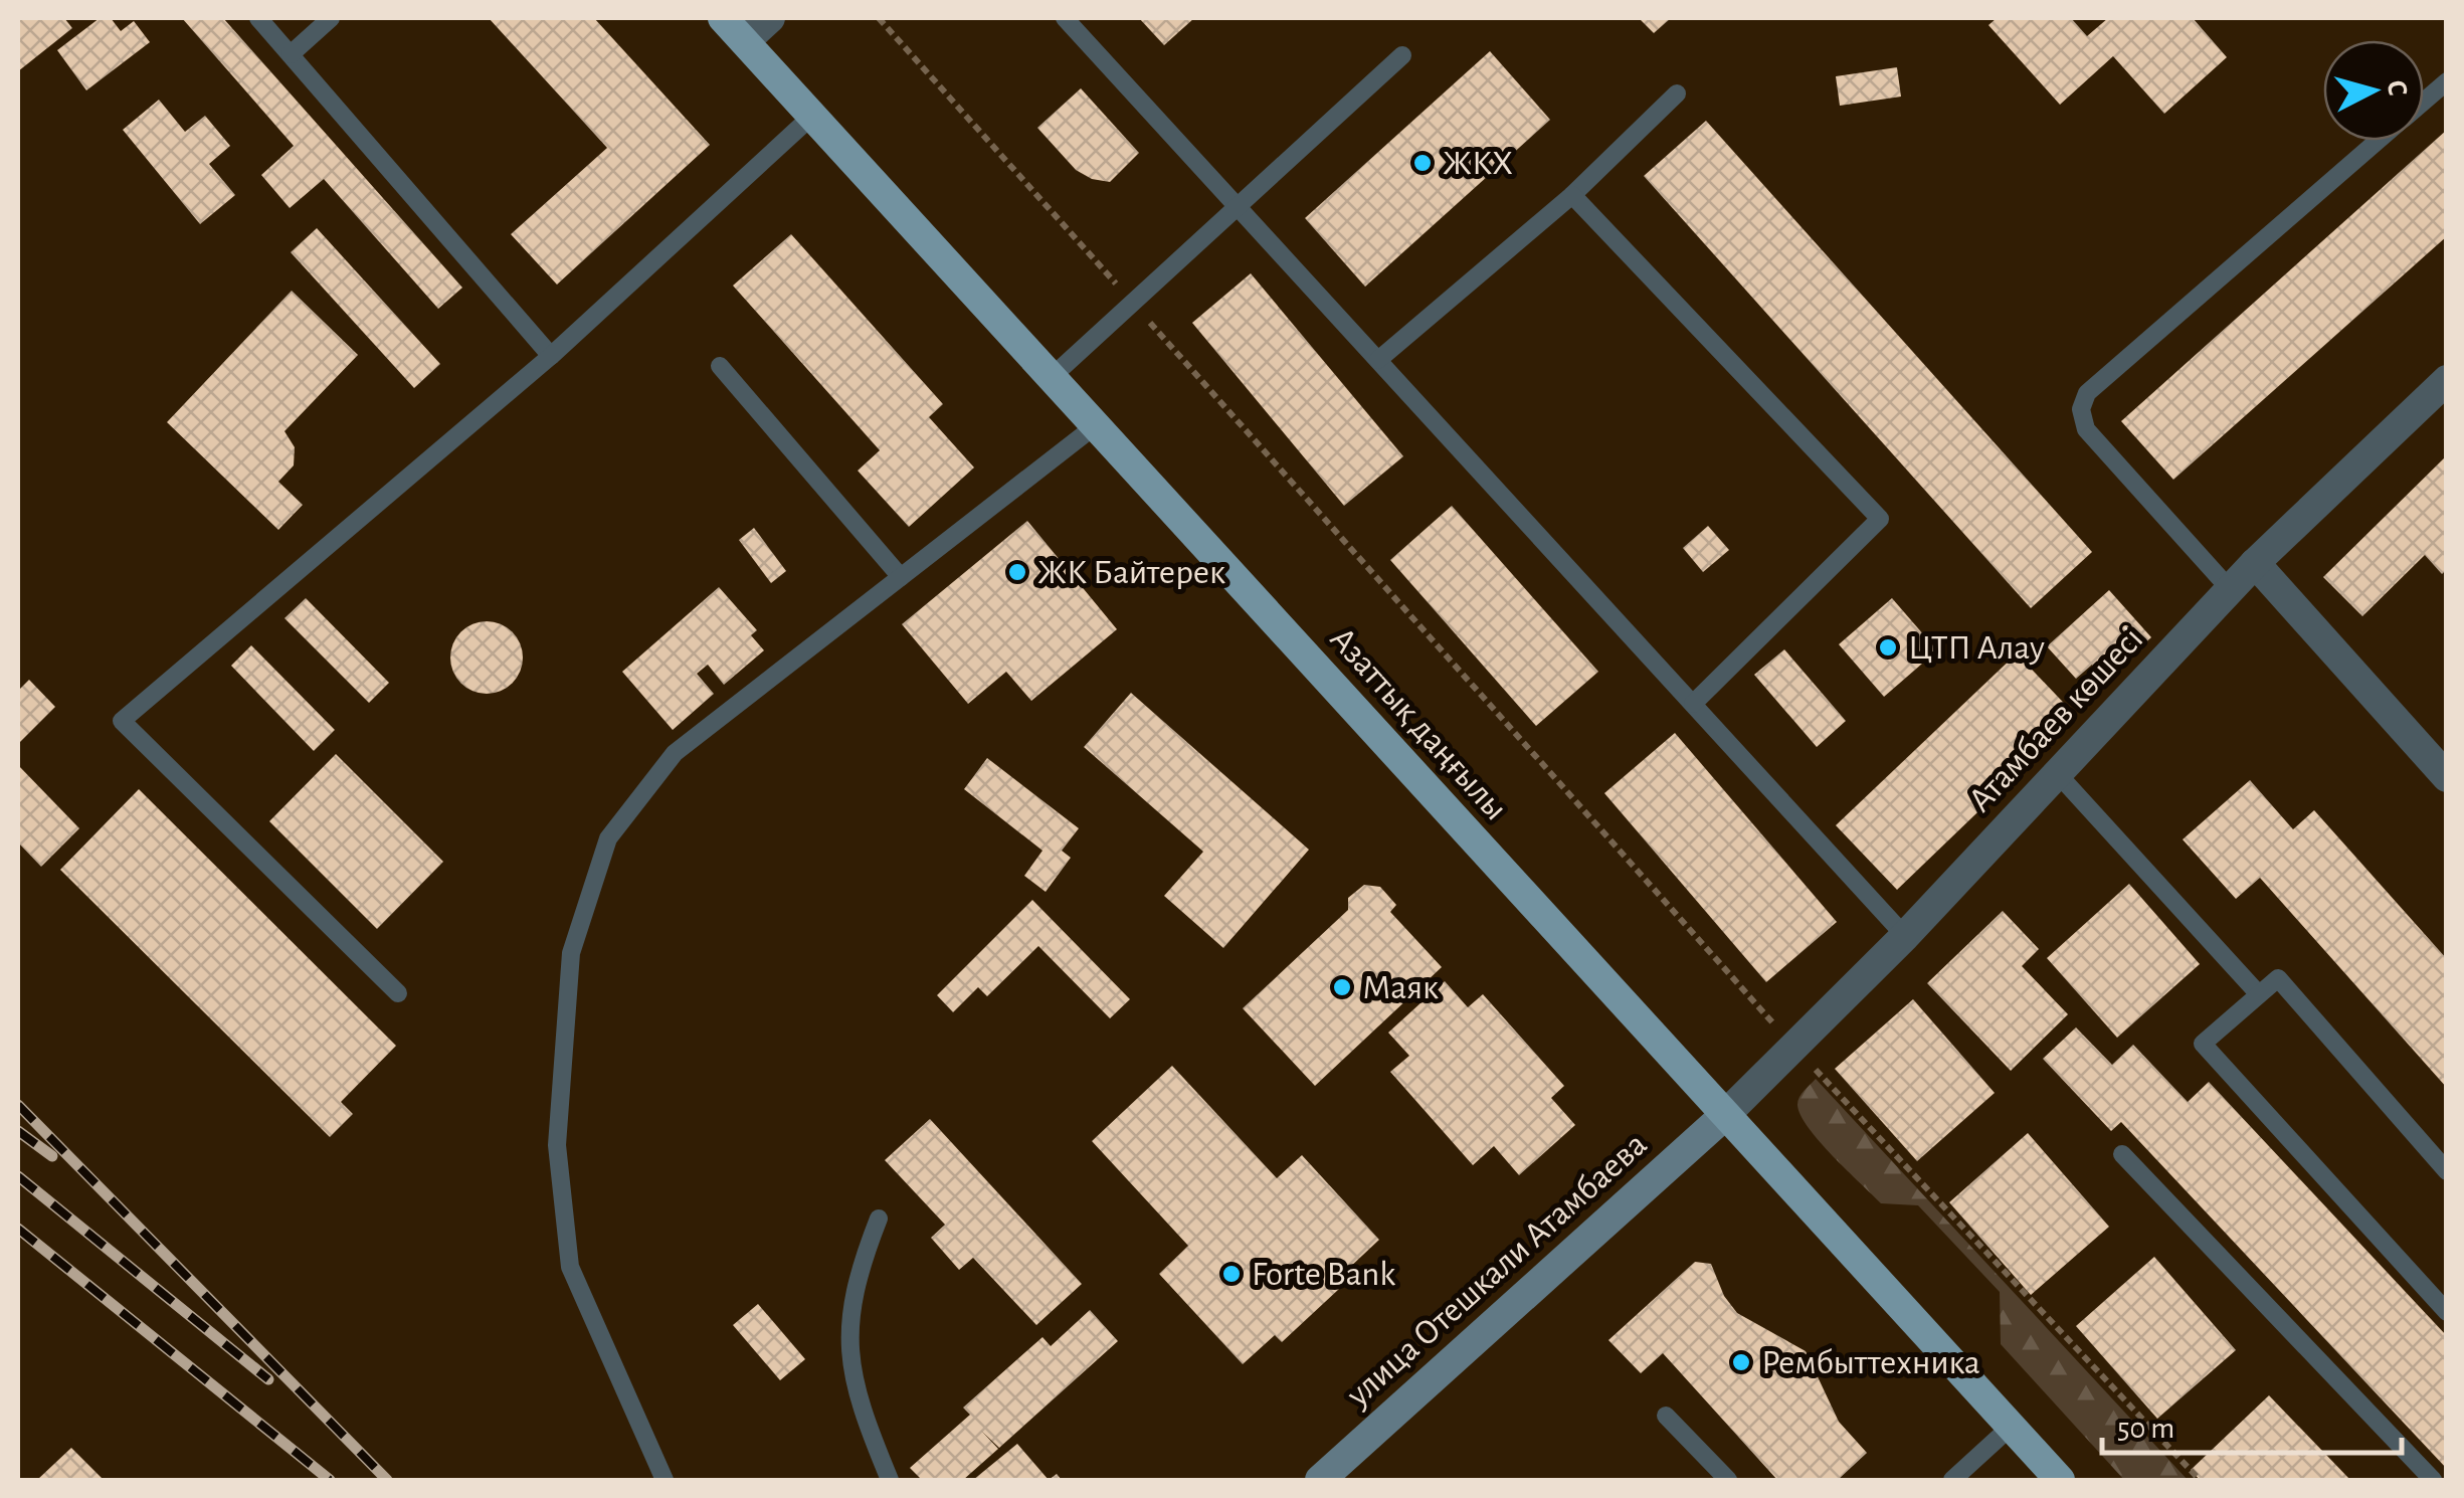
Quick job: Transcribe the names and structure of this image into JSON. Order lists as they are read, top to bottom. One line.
{"streets":{"main road":["Азаттық даңғылы"],"street":["Атамбаев көшесі","улица Отешкали Атамбаева"]},"crossings":[["Атамбаев көшесі","Азаттық даңғылы"],["Атамбаев көшесі","улица Отешкали Атамбаева"],["Азаттық даңғылы","улица Отешкали Атамбаева"]],"places":["ЖКХ","ЖК Байтерек","ЦТП Алау","Маяк","Forte Bank","Рембыттехника"],"scale_bar":"50 m","north":"right"}
